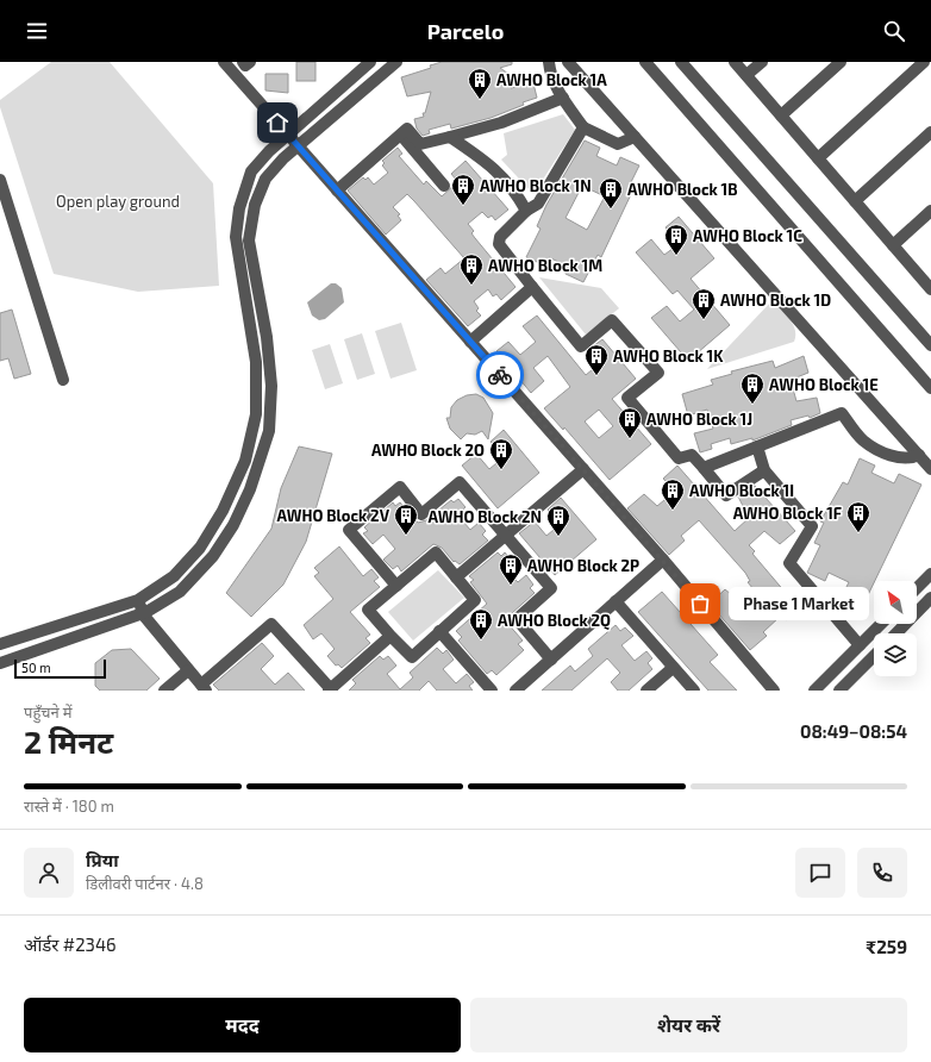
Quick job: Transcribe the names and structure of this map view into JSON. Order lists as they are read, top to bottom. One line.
{"parks":["Open play ground"],"places":{"building":["AWHO Block 1A","AWHO Block 1N","AWHO Block 1B","AWHO Block 1C","AWHO Block 1M","AWHO Block 1D","AWHO Block 1K","AWHO Block 1E","AWHO Block 1J","AWHO Block 2O","AWHO Block 1I","AWHO Block 1F","AWHO Block 2V","AWHO Block 2N","AWHO Block 2P","AWHO Block 2Q"],"other":["Phase 1 Market"]},"scale_bar":"50 m","north":"top left","page":{"header":"Parcelo","bubble":"Phase 1 Market","scale":"50 m","heading":["2 मिनट","पहुँचने में","08:49–08:54"],"panel":["प्रिया","डिलीवरी पार्टनर · 4.8","ऑर्डर #2346","₹259"],"bar":"रास्ते में · 180 m","buttons":["मदद","शेयर करें"]}}
